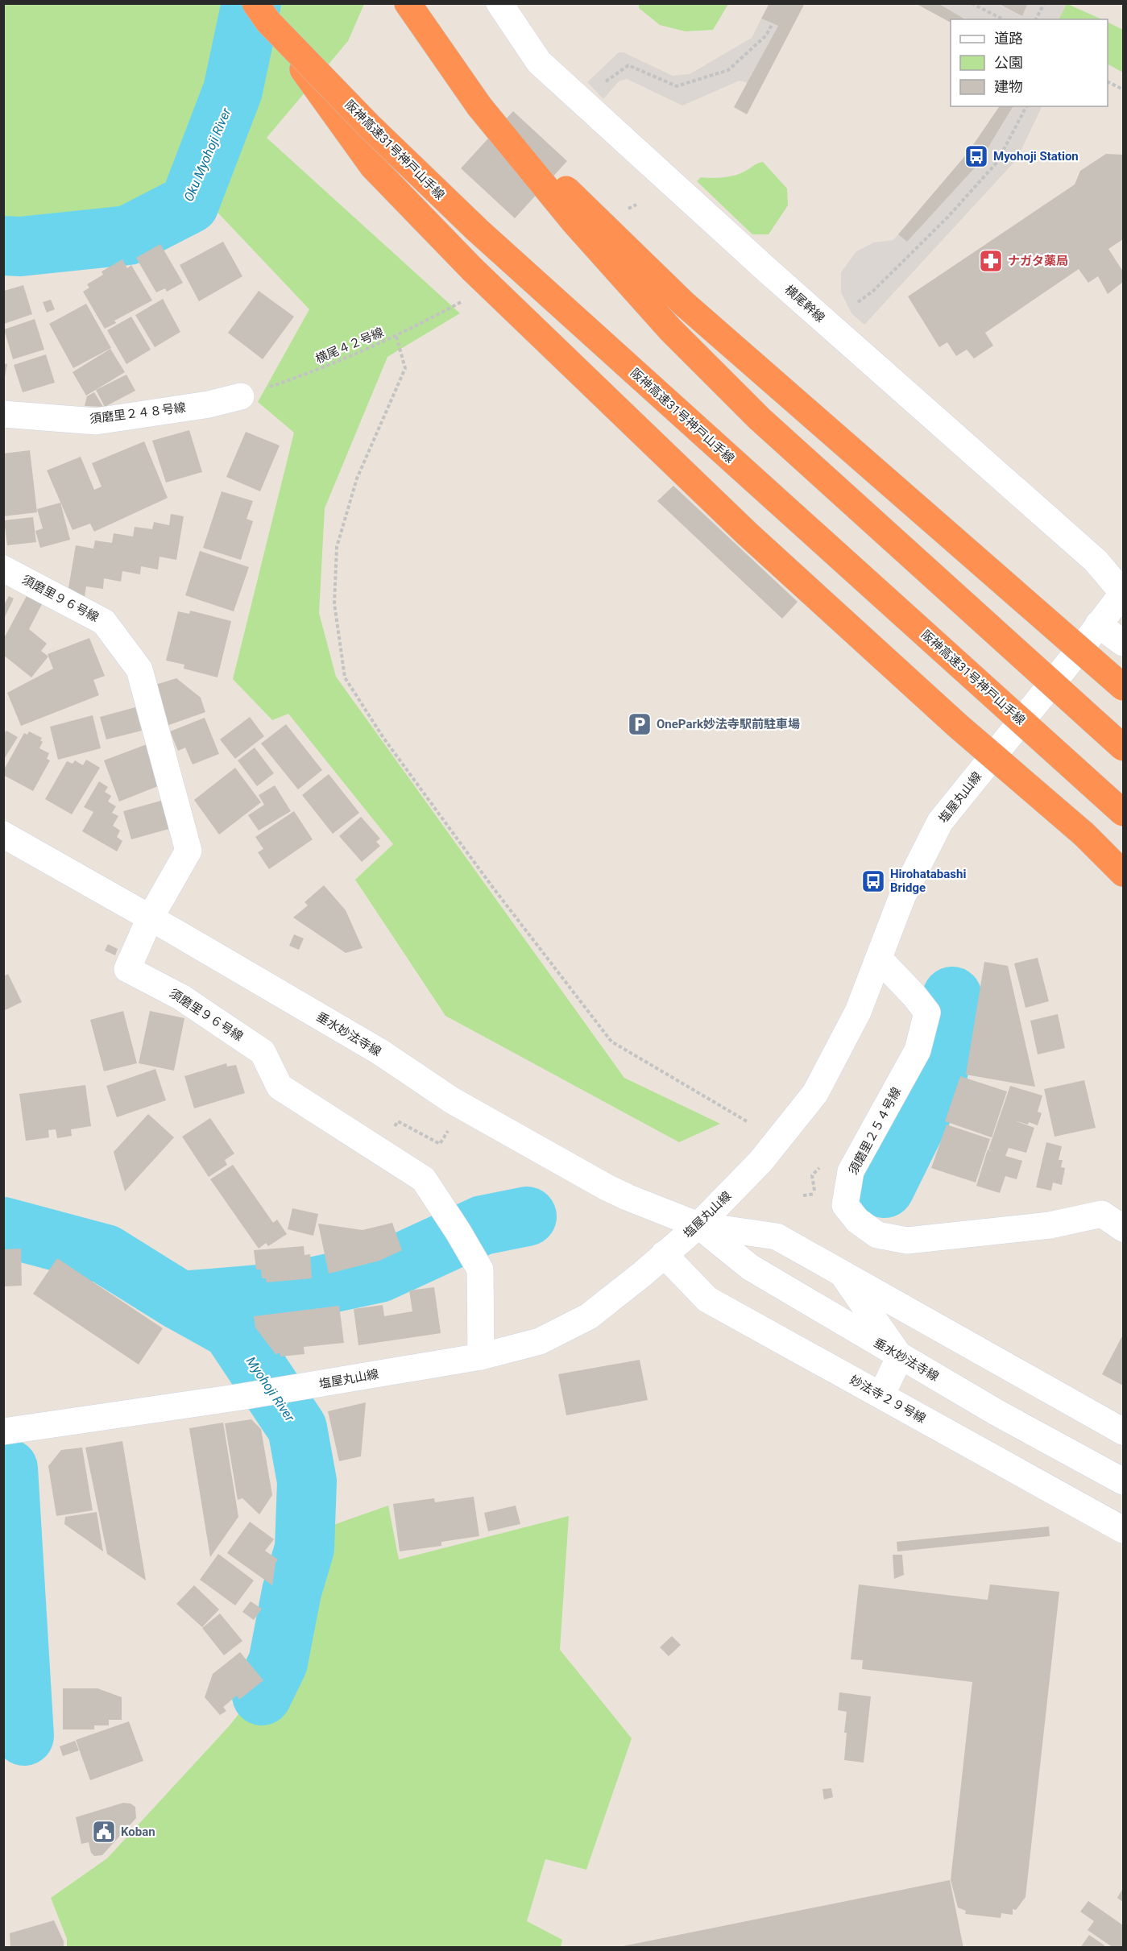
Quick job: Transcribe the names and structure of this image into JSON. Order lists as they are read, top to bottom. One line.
{"streets":{"highway":["阪神高速31号神戸山手線"],"street":["横尾幹線","須磨里２４８号線","須磨里９６号線","塩屋丸山線","垂水妙法寺線","須磨里２５４号線","妙法寺２９号線"],"path":["横尾４２号線"]},"crossings":[["横尾幹線","塩屋丸山線"],["横尾４２号線","須磨里２４８号線"],["須磨里９６号線","塩屋丸山線"],["須磨里９６号線","垂水妙法寺線"],["塩屋丸山線","垂水妙法寺線"],["塩屋丸山線","須磨里２５４号線"],["塩屋丸山線","妙法寺２９号線"]],"water":["Oku Myohoji River","Myohoji River"],"places":{"bus stop":["Myohoji Station","Hirohatabashi Bridge"],"pharmacy":["ナガタ薬局"],"parking":["OnePark妙法寺駅前駐車場"],"public building":["Koban"]},"legend":["道路","公園","建物"]}
